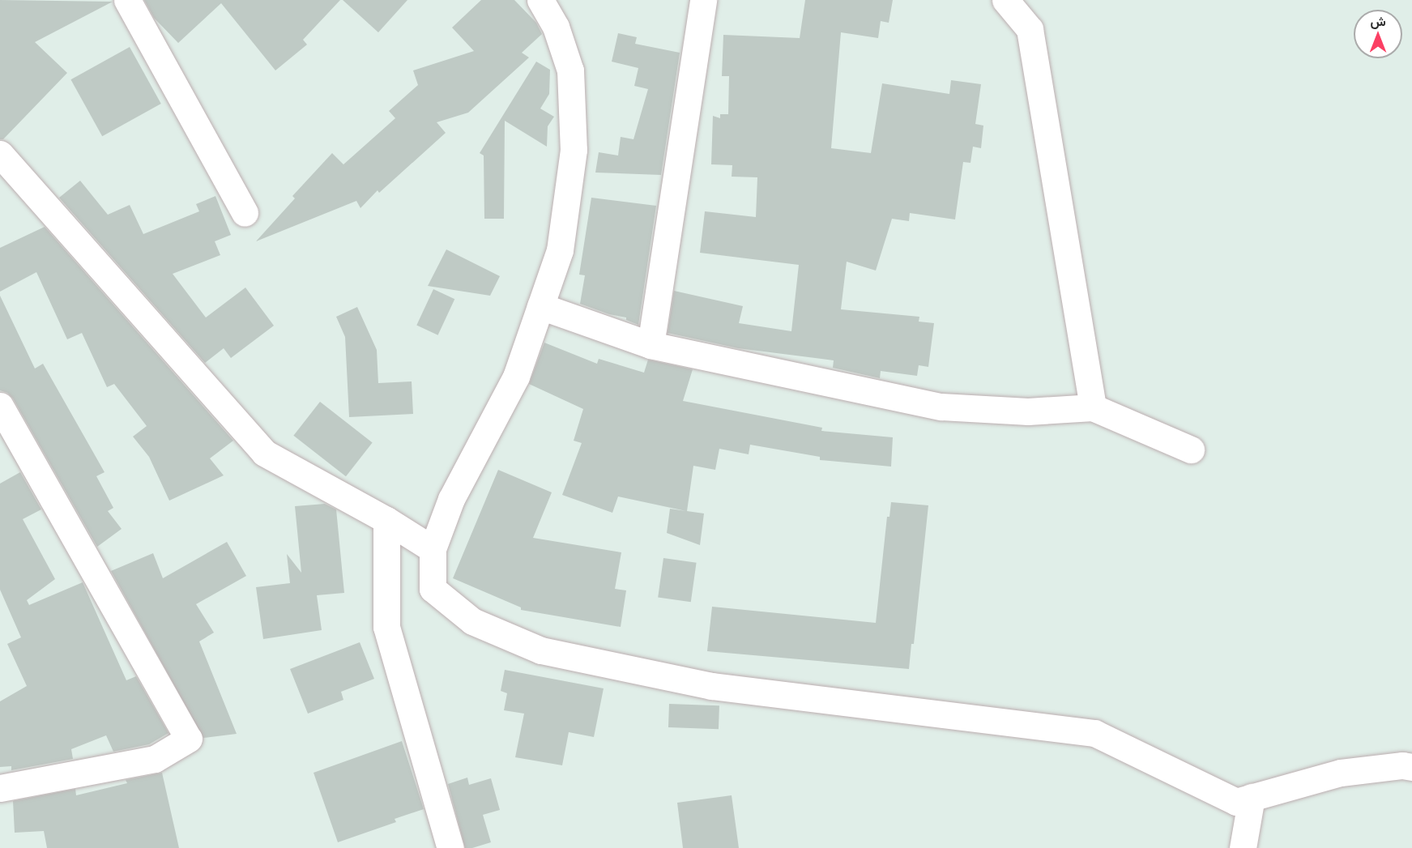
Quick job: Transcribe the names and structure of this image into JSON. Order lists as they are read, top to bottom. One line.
{"north":"top"}
